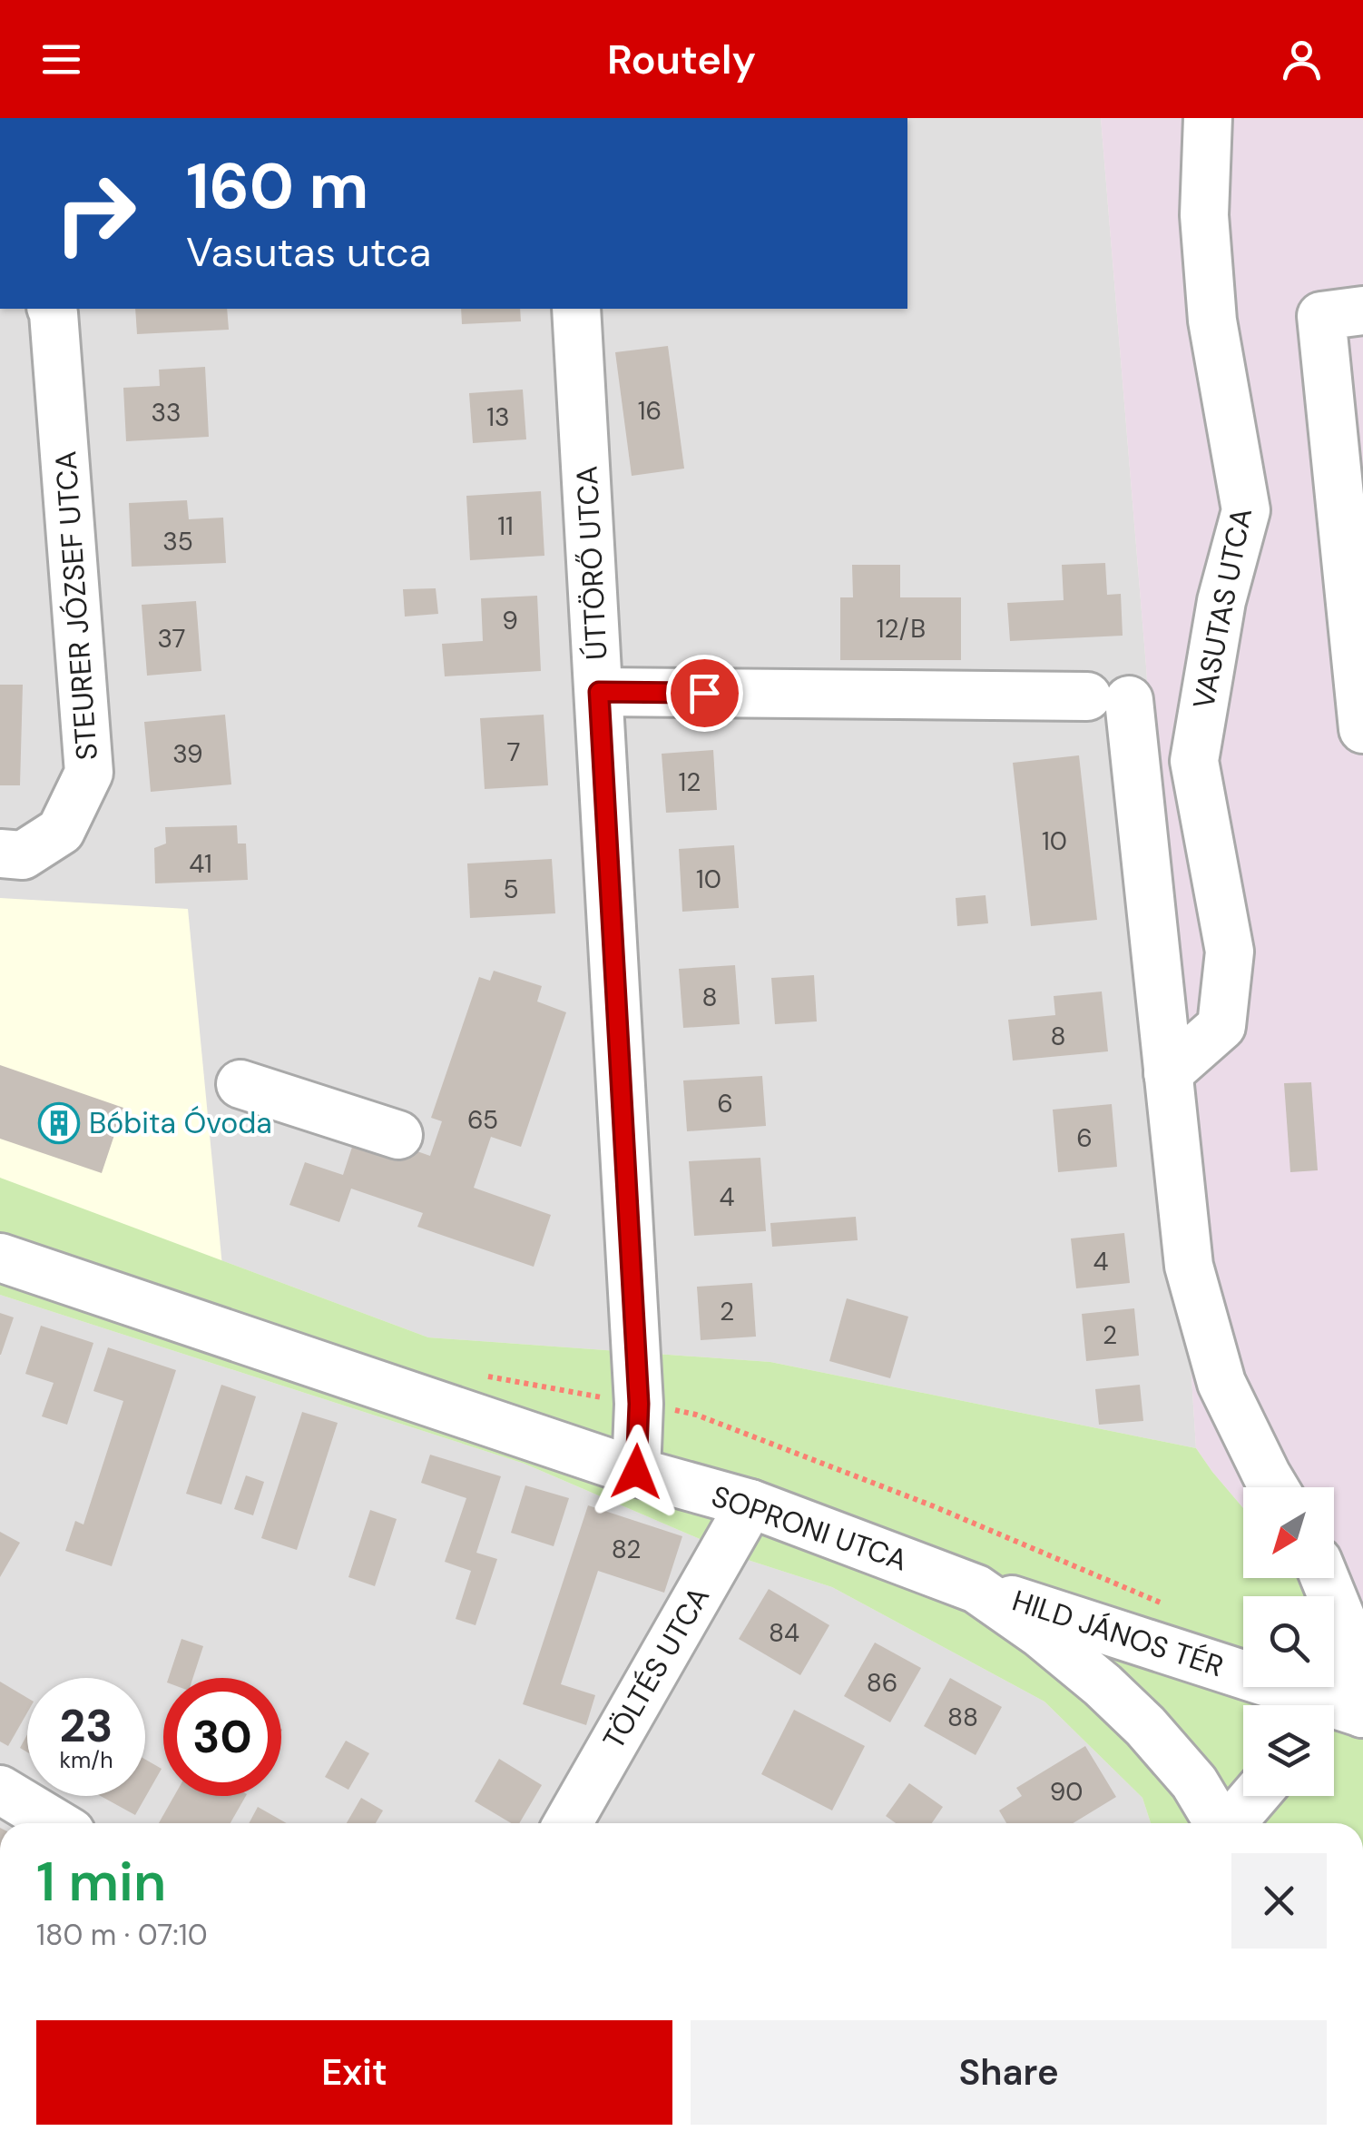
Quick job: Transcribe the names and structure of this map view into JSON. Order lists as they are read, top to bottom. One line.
{"streets":{"street":["ÚTTÖRŐ UTCA","STEURER JÓZSEF UTCA","VASUTAS UTCA","SOPRONI UTCA","HILD JÁNOS TÉR","TÖLTÉS UTCA"]},"crossings":[["ÚTTÖRŐ UTCA","SOPRONI UTCA"],["SOPRONI UTCA","HILD JÁNOS TÉR"],["SOPRONI UTCA","TÖLTÉS UTCA"]],"places":{"building":["Bóbita Óvoda"]},"house_numbers":["16","33","13","11","35","9","12/B","37","7","39","12","10","41","10","5","8","8","6","65","6","4","4","2","2","82","84","86","88","90"],"north":"bottom left","page":{"header":"Routely","turn":["160 m","Vasutas utca"],"speed":"23 km/h","limit":"30","heading":["1 min","180 m · 07:10"],"buttons":["Exit","Share"]}}
